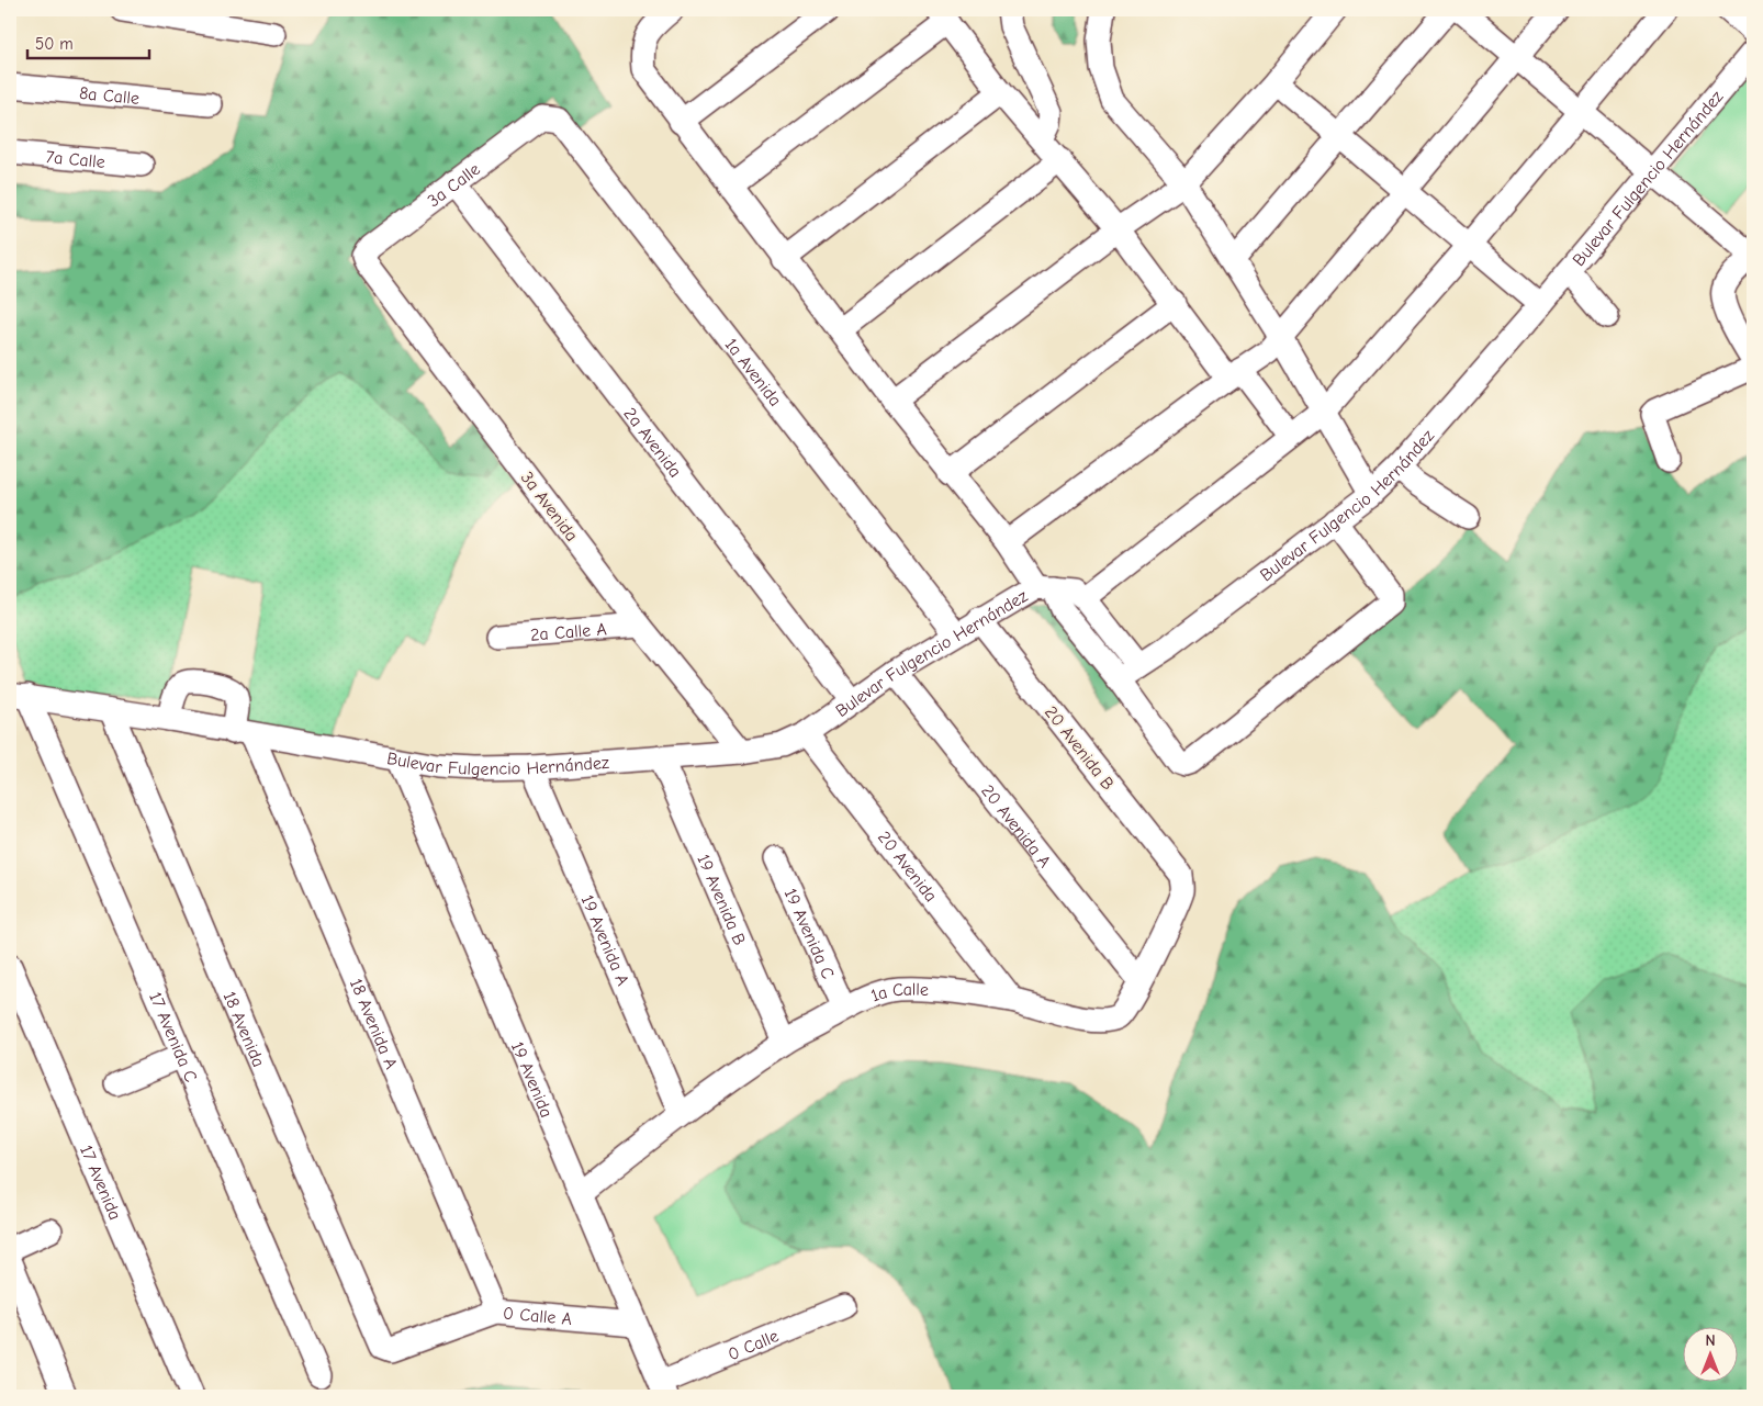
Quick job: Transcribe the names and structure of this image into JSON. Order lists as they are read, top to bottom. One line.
{"streets":{"street":["8a Calle","7a Calle","Bulevar Fulgencio Hernández","3a Calle","1a Avenida","2a Avenida","3a Avenida","2a Calle A","20 Avenida B","20 Avenida A","20 Avenida","19 Avenida B","19 Avenida C","19 Avenida A","1a Calle","18 Avenida A","18 Avenida","17 Avenida C","19 Avenida","17 Avenida","0 Calle A","0 Calle"]},"crossings":[["Bulevar Fulgencio Hernández","1a Avenida"],["Bulevar Fulgencio Hernández","2a Avenida"],["Bulevar Fulgencio Hernández","3a Avenida"],["Bulevar Fulgencio Hernández","20 Avenida B"],["Bulevar Fulgencio Hernández","20 Avenida A"],["Bulevar Fulgencio Hernández","20 Avenida"],["Bulevar Fulgencio Hernández","19 Avenida B"],["Bulevar Fulgencio Hernández","19 Avenida A"],["Bulevar Fulgencio Hernández","18 Avenida A"],["Bulevar Fulgencio Hernández","18 Avenida"],["Bulevar Fulgencio Hernández","17 Avenida C"],["Bulevar Fulgencio Hernández","19 Avenida"],["3a Calle","1a Avenida"],["3a Calle","2a Avenida"],["3a Calle","3a Avenida"],["3a Avenida","2a Calle A"],["20 Avenida B","1a Calle"],["20 Avenida A","1a Calle"],["20 Avenida","1a Calle"],["19 Avenida B","1a Calle"],["19 Avenida C","1a Calle"],["19 Avenida A","1a Calle"],["1a Calle","19 Avenida"],["18 Avenida A","0 Calle A"],["18 Avenida","0 Calle A"],["19 Avenida","0 Calle A"],["19 Avenida","0 Calle"]],"scale_bar":"50 m","north":"top"}
